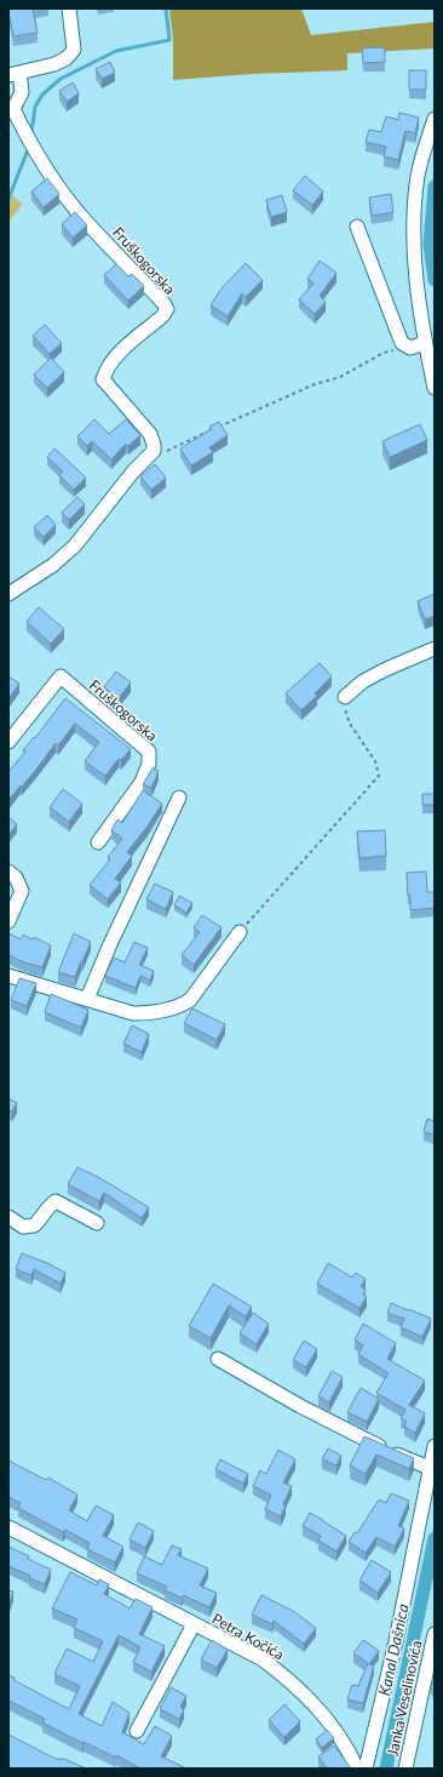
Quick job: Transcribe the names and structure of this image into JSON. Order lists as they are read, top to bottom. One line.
{"streets":{"street":["Fruškogorska","Petra Kočića","Janka Veselinovića"]},"water":["Kanal Dašnica"]}
